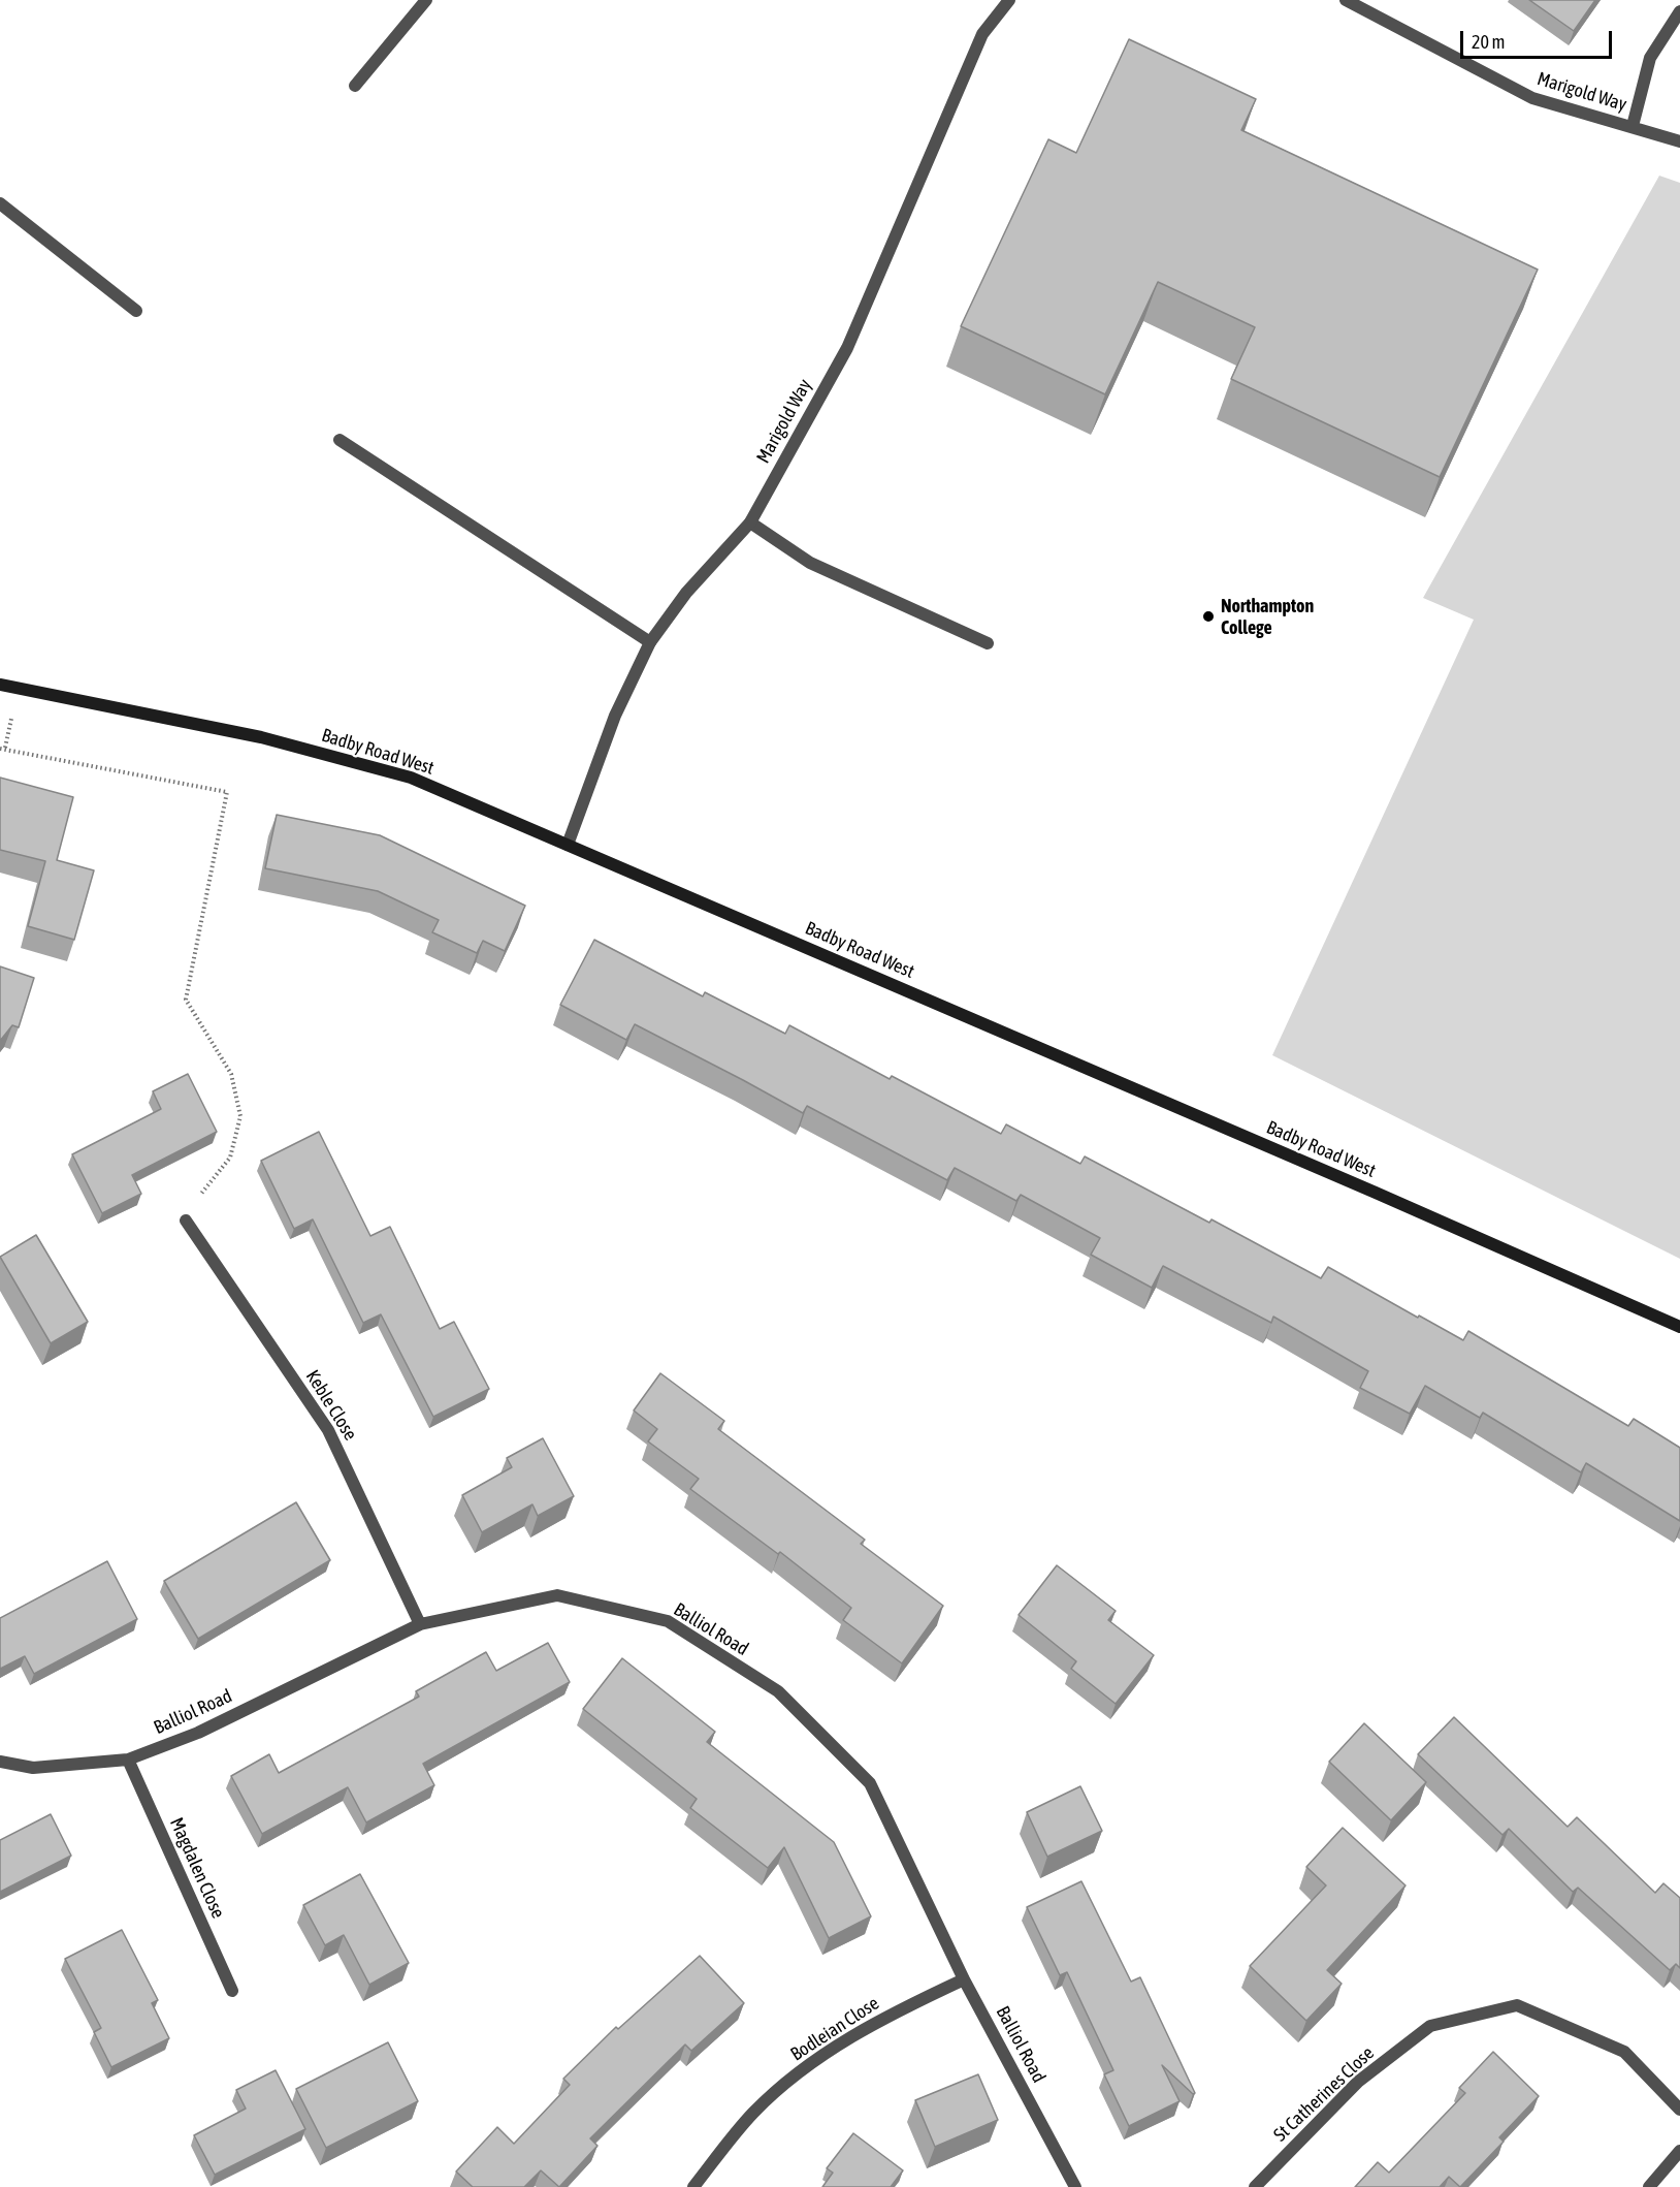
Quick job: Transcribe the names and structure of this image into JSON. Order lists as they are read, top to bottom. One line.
{"streets":{"street":["Marigold Way","Badby Road West","Keble Close","Balliol Road","Magdalen Close","Bodleian Close","St Catherines Close"]},"crossings":[["Marigold Way","Badby Road West"],["Keble Close","Balliol Road"],["Balliol Road","Magdalen Close"],["Balliol Road","Bodleian Close"]],"places":["Northampton College"],"scale_bar":"20 m"}
